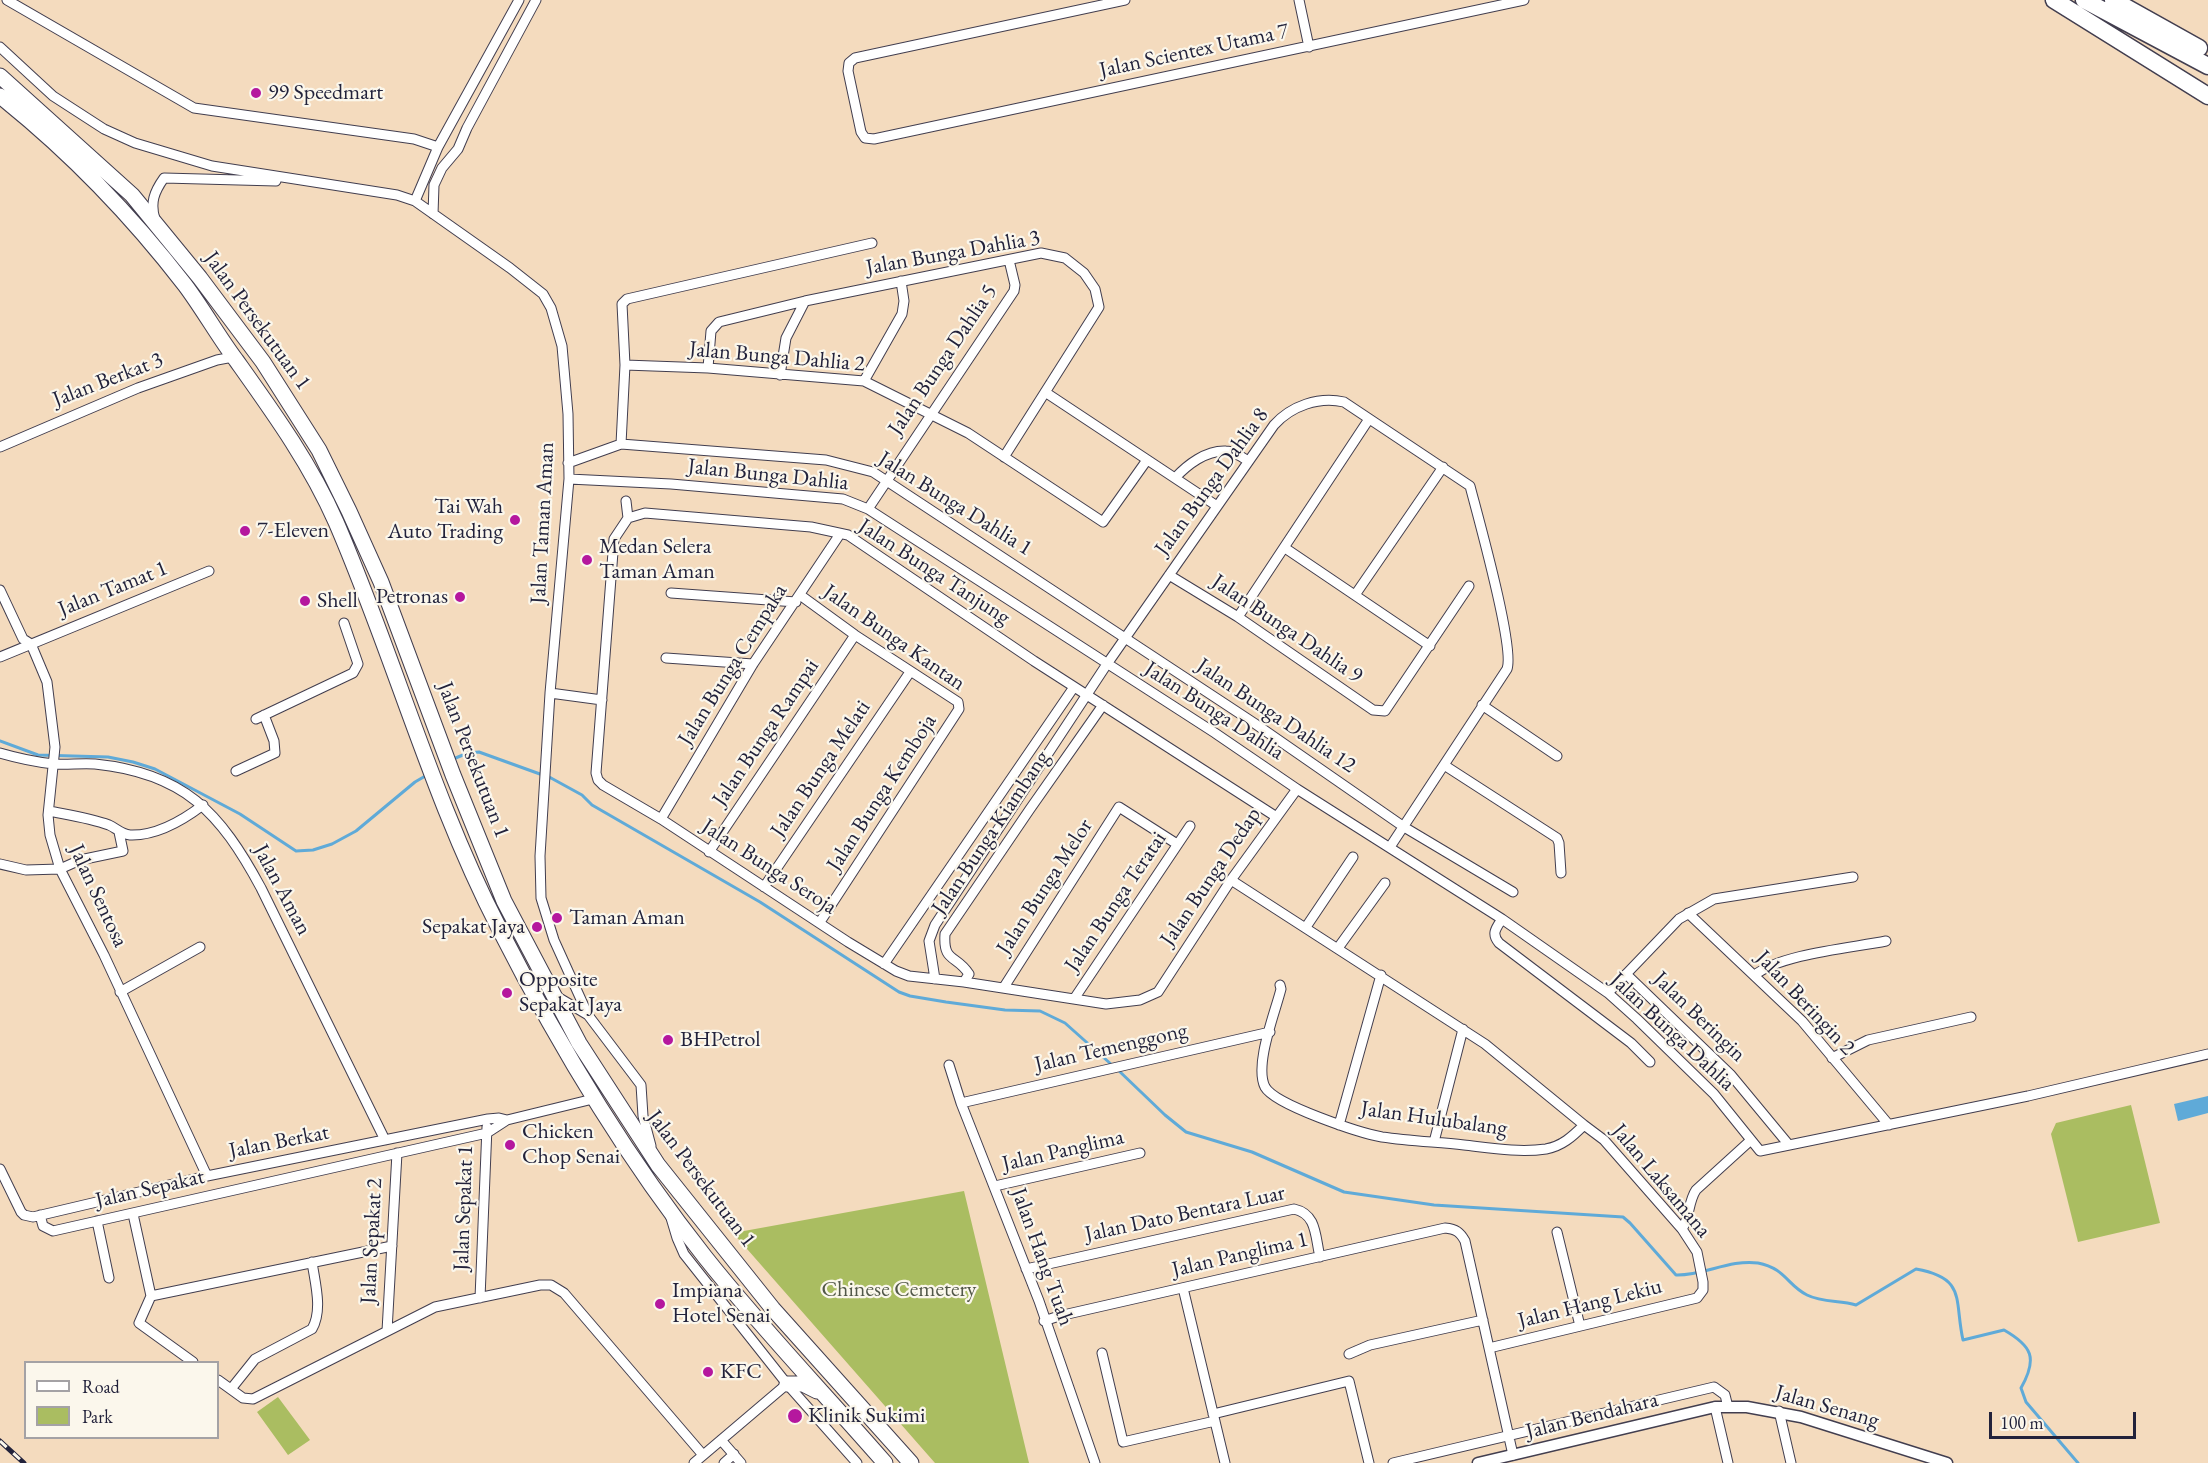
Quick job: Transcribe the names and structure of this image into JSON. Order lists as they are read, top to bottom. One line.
{"streets":{"highway":["Jalan Persekutuan 1"],"street":["Jalan Scientex Utama 7","Jalan Bunga Dahlia 3","Jalan Bunga Dahlia 2","Jalan Bunga Dahlia 5","Jalan Berkat 3","Jalan Bunga Dahlia","Jalan Bunga Dahlia 8","Jalan Bunga Dahlia 1","Jalan Taman Aman","Jalan Bunga Tanjung","Jalan Tamat 1","Jalan Bunga Dahlia 9","Jalan Bunga Kantan","Jalan Bunga Cempaka","Jalan Bunga Dahlia 12","Jalan Bunga Rampai","Jalan Bunga Melati","Jalan Bunga Kemboja","Jalan Bunga Kiambang","Jalan Bunga Seroja","Jalan Bunga Dedap","Jalan Bunga Melor","Jalan Aman","Jalan Sentosa","Jalan Bunga Teratai","Jalan Beringin 2","Jalan Beringin","Jalan Temenggong","Jalan Hulubalang","Jalan Berkat","Jalan Panglima","Jalan Laksamana","Jalan Sepakat","Jalan Sepakat 1","Jalan Dato Bentara Luar","Jalan Sepakat 2","Jalan Panglima 1","Jalan Hang Tuah","Jalan Hang Lekiu","Jalan Senang","Jalan Bendahara"]},"crossings":[["Jalan Bunga Dahlia 3","Jalan Bunga Dahlia 2"],["Jalan Bunga Dahlia 3","Jalan Bunga Dahlia 5"],["Jalan Persekutuan 1","Jalan Berkat 3"],["Jalan Persekutuan 1","Jalan Taman Aman"],["Jalan Persekutuan 1","Jalan Berkat"],["Jalan Bunga Dahlia 2","Jalan Bunga Dahlia 5"],["Jalan Bunga Dahlia 5","Jalan Bunga Dahlia"],["Jalan Bunga Dahlia 5","Jalan Bunga Dahlia 1"],["Jalan Bunga Dahlia","Jalan Bunga Dahlia 8"],["Jalan Bunga Dahlia","Jalan Taman Aman"],["Jalan Bunga Dahlia","Jalan Bunga Dedap"],["Jalan Bunga Dahlia","Jalan Beringin"],["Jalan Bunga Dahlia 8","Jalan Bunga Dahlia 1"],["Jalan Bunga Dahlia 8","Jalan Bunga Tanjung"],["Jalan Bunga Dahlia 8","Jalan Bunga Dahlia 9"],["Jalan Bunga Dahlia 8","Jalan Bunga Dahlia 12"],["Jalan Bunga Dahlia 8","Jalan Bunga Seroja"],["Jalan Bunga Dahlia 1","Jalan Taman Aman"],["Jalan Bunga Dahlia 1","Jalan Bunga Dahlia 12"],["Jalan Bunga Tanjung","Jalan Bunga Cempaka"],["Jalan Bunga Tanjung","Jalan Bunga Kiambang"],["Jalan Bunga Tanjung","Jalan Bunga Seroja"],["Jalan Bunga Tanjung","Jalan Bunga Dedap"],["Jalan Tamat 1","Jalan Sentosa"],["Jalan Bunga Kantan","Jalan Bunga Cempaka"],["Jalan Bunga Kantan","Jalan Bunga Rampai"],["Jalan Bunga Kantan","Jalan Bunga Melati"],["Jalan Bunga Kantan","Jalan Bunga Kemboja"],["Jalan Bunga Cempaka","Jalan Bunga Seroja"],["Jalan Bunga Rampai","Jalan Bunga Seroja"],["Jalan Bunga Melati","Jalan Bunga Seroja"],["Jalan Bunga Kemboja","Jalan Bunga Seroja"],["Jalan Bunga Kiambang","Jalan Bunga Seroja"],["Jalan Bunga Seroja","Jalan Bunga Dedap"],["Jalan Bunga Seroja","Jalan Bunga Melor"],["Jalan Bunga Seroja","Jalan Bunga Teratai"],["Jalan Bunga Dedap","Jalan Laksamana"],["Jalan Bunga Melor","Jalan Bunga Teratai"],["Jalan Aman","Jalan Sentosa"],["Jalan Aman","Jalan Berkat"],["Jalan Sentosa","Jalan Berkat"],["Jalan Temenggong","Jalan Hulubalang"],["Jalan Temenggong","Jalan Hang Tuah"],["Jalan Hulubalang","Jalan Laksamana"],["Jalan Berkat","Jalan Sepakat"],["Jalan Berkat","Jalan Sepakat 1"],["Jalan Panglima","Jalan Hang Tuah"],["Jalan Laksamana","Jalan Hang Lekiu"],["Jalan Sepakat","Jalan Sepakat 1"],["Jalan Sepakat","Jalan Sepakat 2"],["Jalan Dato Bentara Luar","Jalan Panglima 1"],["Jalan Dato Bentara Luar","Jalan Hang Tuah"],["Jalan Panglima 1","Jalan Hang Tuah"],["Jalan Senang","Jalan Bendahara"]],"parks":["Chinese Cemetery"],"places":["99 Speedmart","Tai Wah Auto Trading","7-Eleven","Medan Selera Taman Aman","Petronas","Shell","Taman Aman","Sepakat Jaya","Opposite Sepakat Jaya","BHPetrol","Chicken Chop Senai","Impiana Hotel Senai","KFC","Klinik Sukimi"],"legend":["Road","Park"],"scale_bar":"100 m"}
